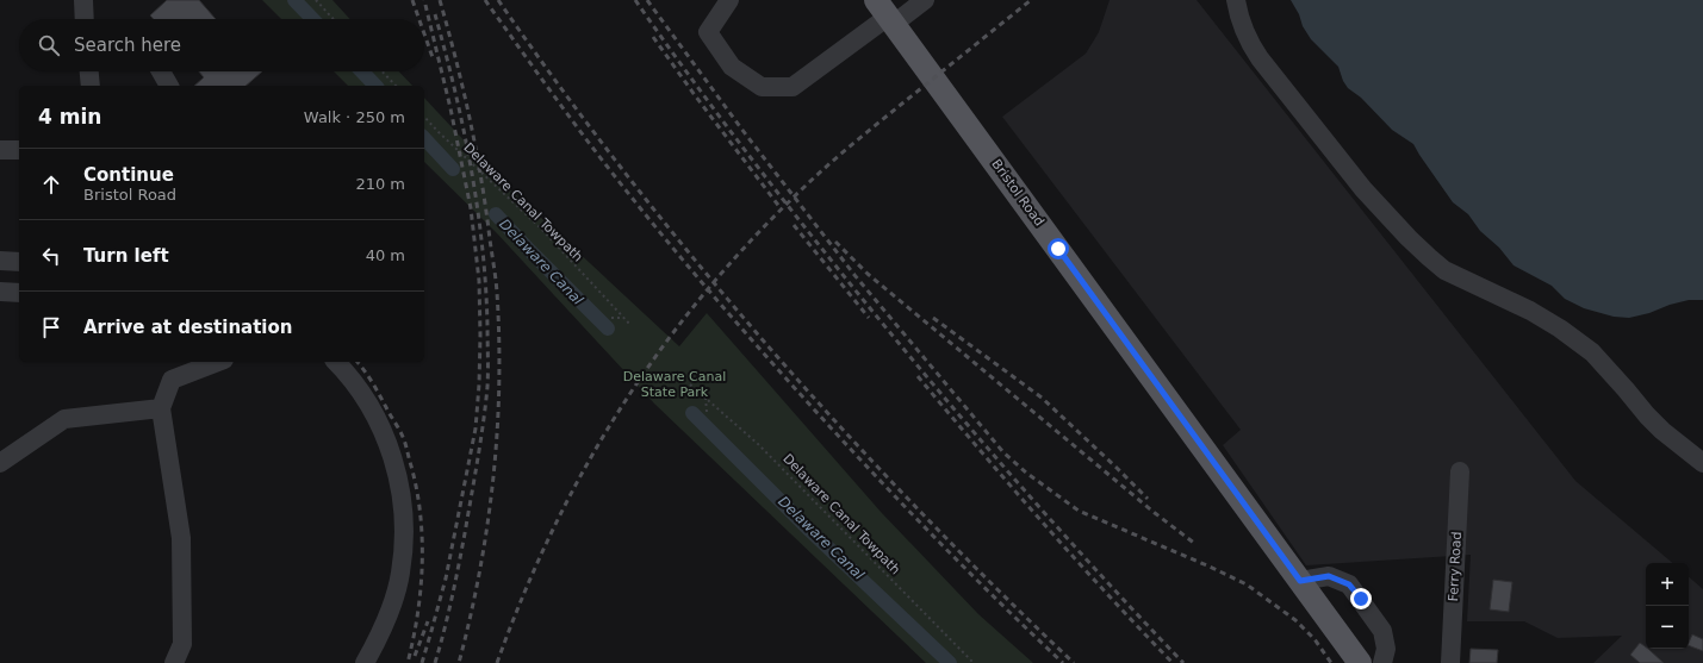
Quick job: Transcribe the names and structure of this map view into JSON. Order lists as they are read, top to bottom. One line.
{"streets":{"main road":["Bristol Road"],"street":["Ferry Road"],"path":["Delaware Canal Towpath"]},"water":["Delaware Canal"],"parks":["Delaware Canal State Park"],"page":{"search":"Search here","heading":["4 min","Walk · 250 m"],"list":[["Continue","Bristol Road","210 m"],["Turn left","40 m"],"Arrive at destination"],"map_buttons":["+","−"]}}
